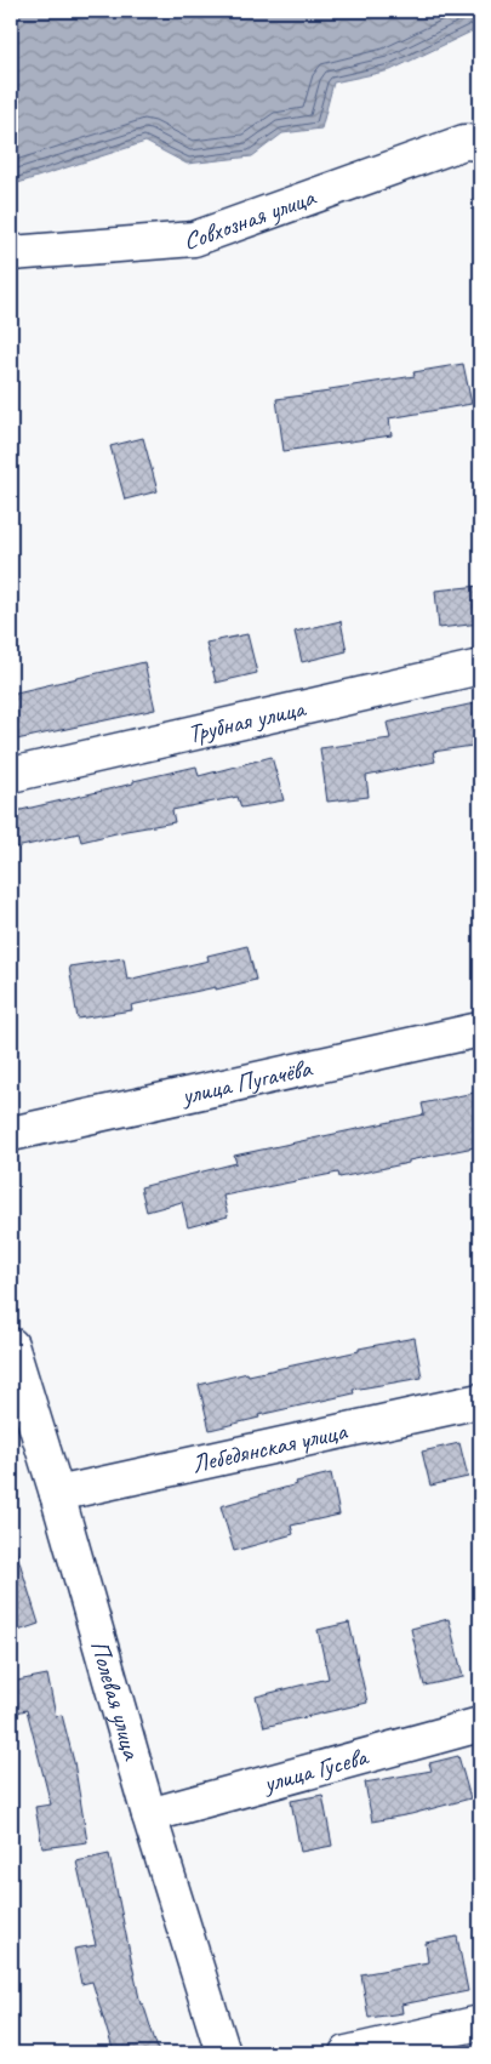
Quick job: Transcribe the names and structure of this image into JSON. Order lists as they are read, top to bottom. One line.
{"streets":{"street":["Совхозная улица","Трубная улица","улица Пугачёва","Лебедянская улица","Полевая улица","улица Гусева"]},"crossings":[["Лебедянская улица","Полевая улица"],["Полевая улица","улица Гусева"]]}
